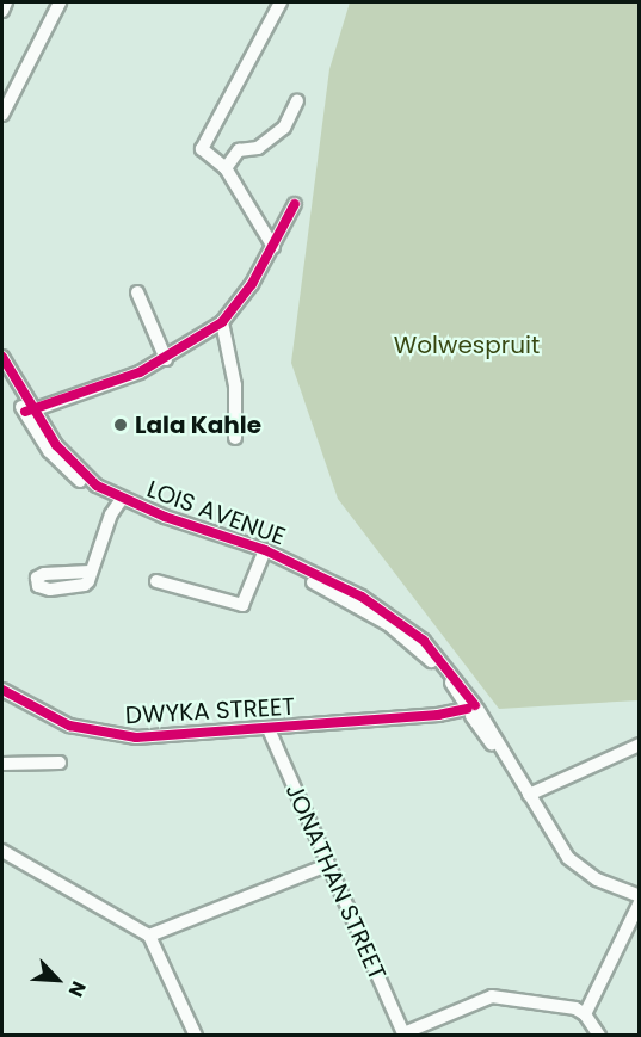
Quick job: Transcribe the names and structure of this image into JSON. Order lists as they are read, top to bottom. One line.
{"streets":{"street":["LOIS AVENUE","DWYKA STREET","JONATHAN STREET"]},"crossings":[["LOIS AVENUE","DWYKA STREET"],["DWYKA STREET","JONATHAN STREET"]],"parks":["Wolwespruit"],"places":["Lala Kahle"],"north":"bottom right"}
